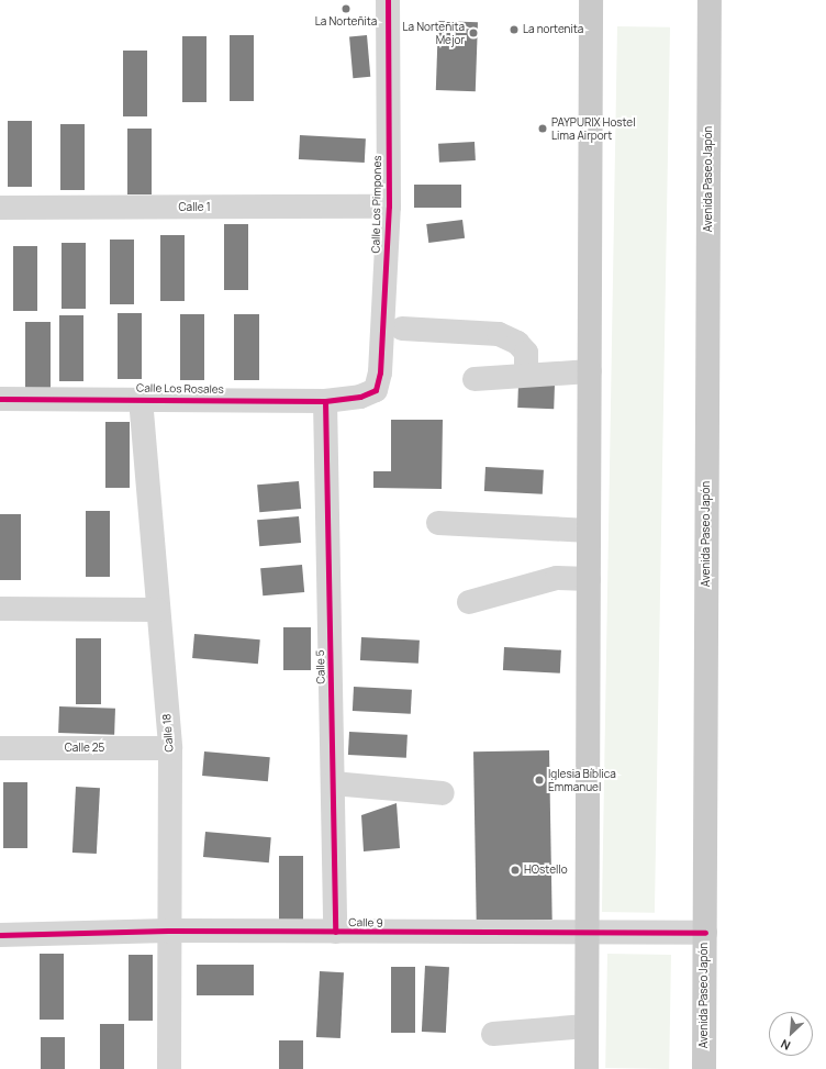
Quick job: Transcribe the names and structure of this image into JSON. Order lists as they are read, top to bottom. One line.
{"streets":{"main road":["Avenida Paseo Japón"],"street":["Calle Los Pimpones","Calle 1","Calle Los Rosales","Calle 5","Calle 18","Calle 25","Calle 9"]},"crossings":[["Avenida Paseo Japón","Calle 9"],["Calle Los Pimpones","Calle 1"],["Calle Los Pimpones","Calle Los Rosales"],["Calle Los Rosales","Calle 5"],["Calle Los Rosales","Calle 18"],["Calle 5","Calle 9"],["Calle 18","Calle 25"],["Calle 18","Calle 9"]],"places":["La Norteñita","La nortenita","La Norteñita Mejor","PAYPURIX Hostel Lima Airport","Iglesia Bíblica Emmanuel","HOstello"],"north":"bottom left"}
